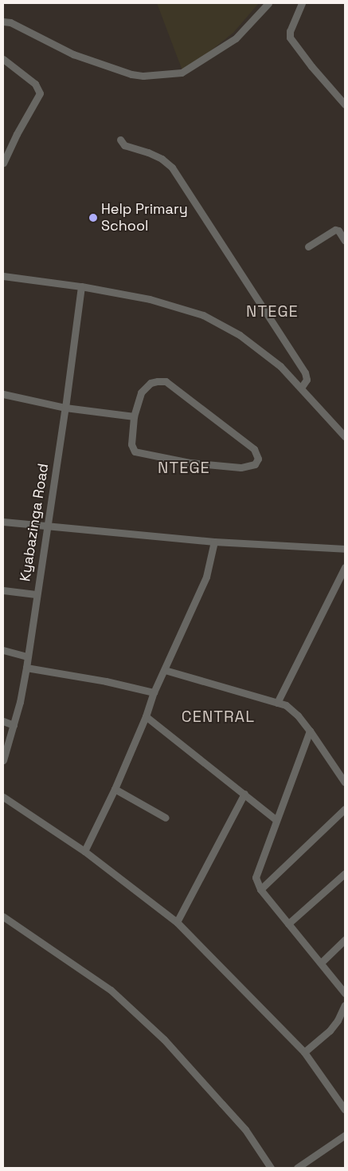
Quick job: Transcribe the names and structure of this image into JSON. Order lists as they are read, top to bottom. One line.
{"streets":{"street":["Kyabazinga Road"]},"districts":["NTEGE","NTEGE","CENTRAL"],"places":["Help Primary School"]}
